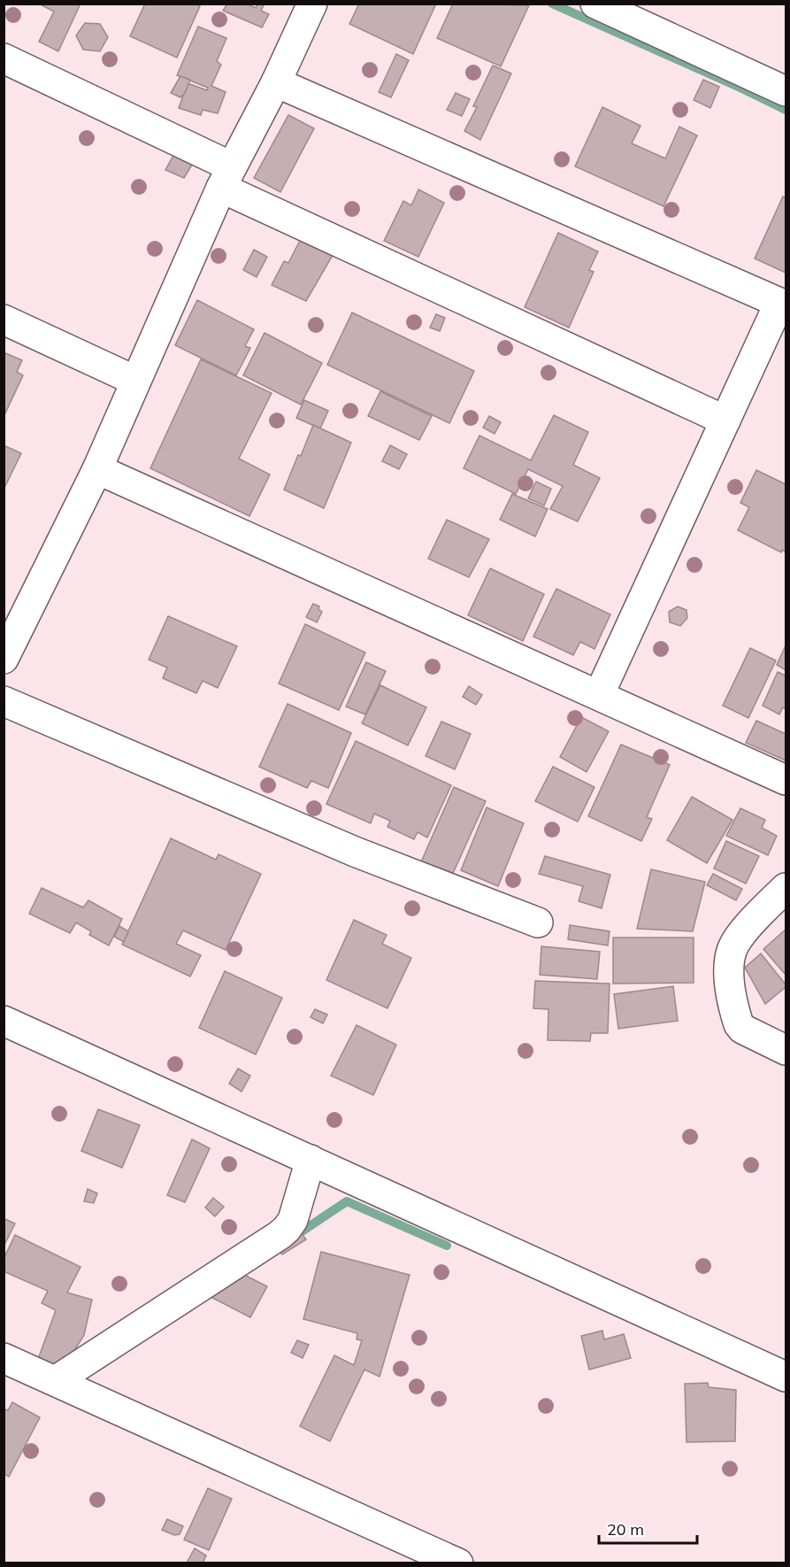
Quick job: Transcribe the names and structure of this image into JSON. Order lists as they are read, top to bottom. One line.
{"scale_bar":"20 m"}
